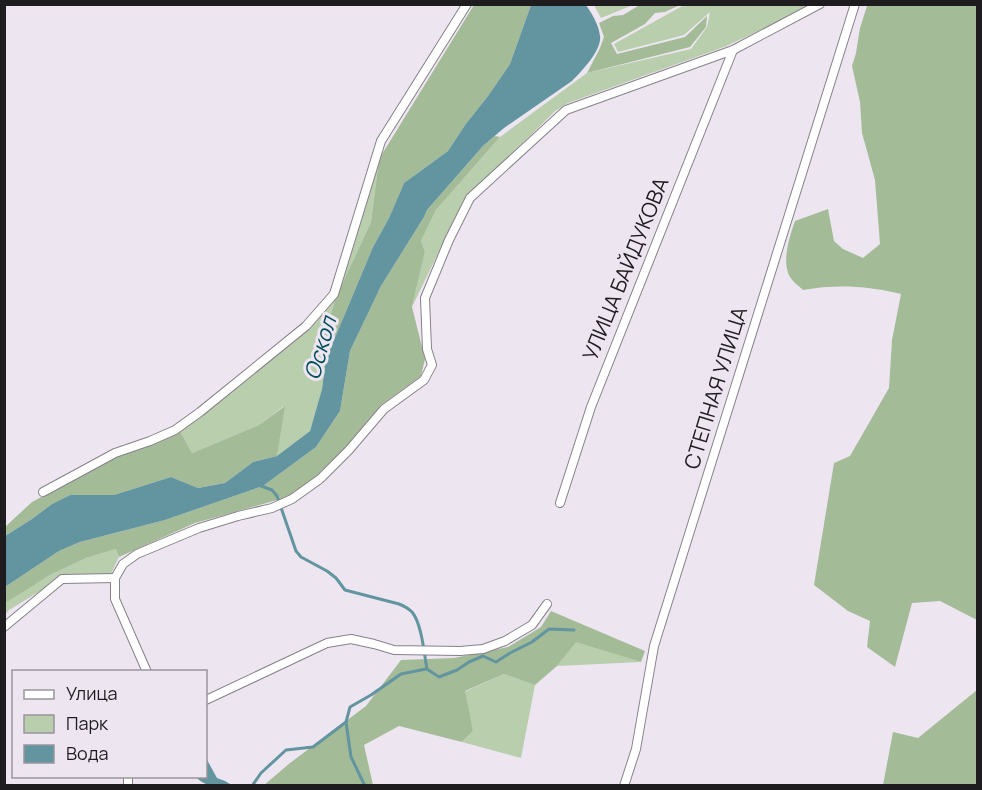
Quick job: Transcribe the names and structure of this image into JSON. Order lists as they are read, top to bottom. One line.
{"streets":{"street":["УЛИЦА БАЙДУКОВА","СТЕПНАЯ УЛИЦА"]},"water":["Оскол"],"legend":["Улица","Парк","Вода"]}
